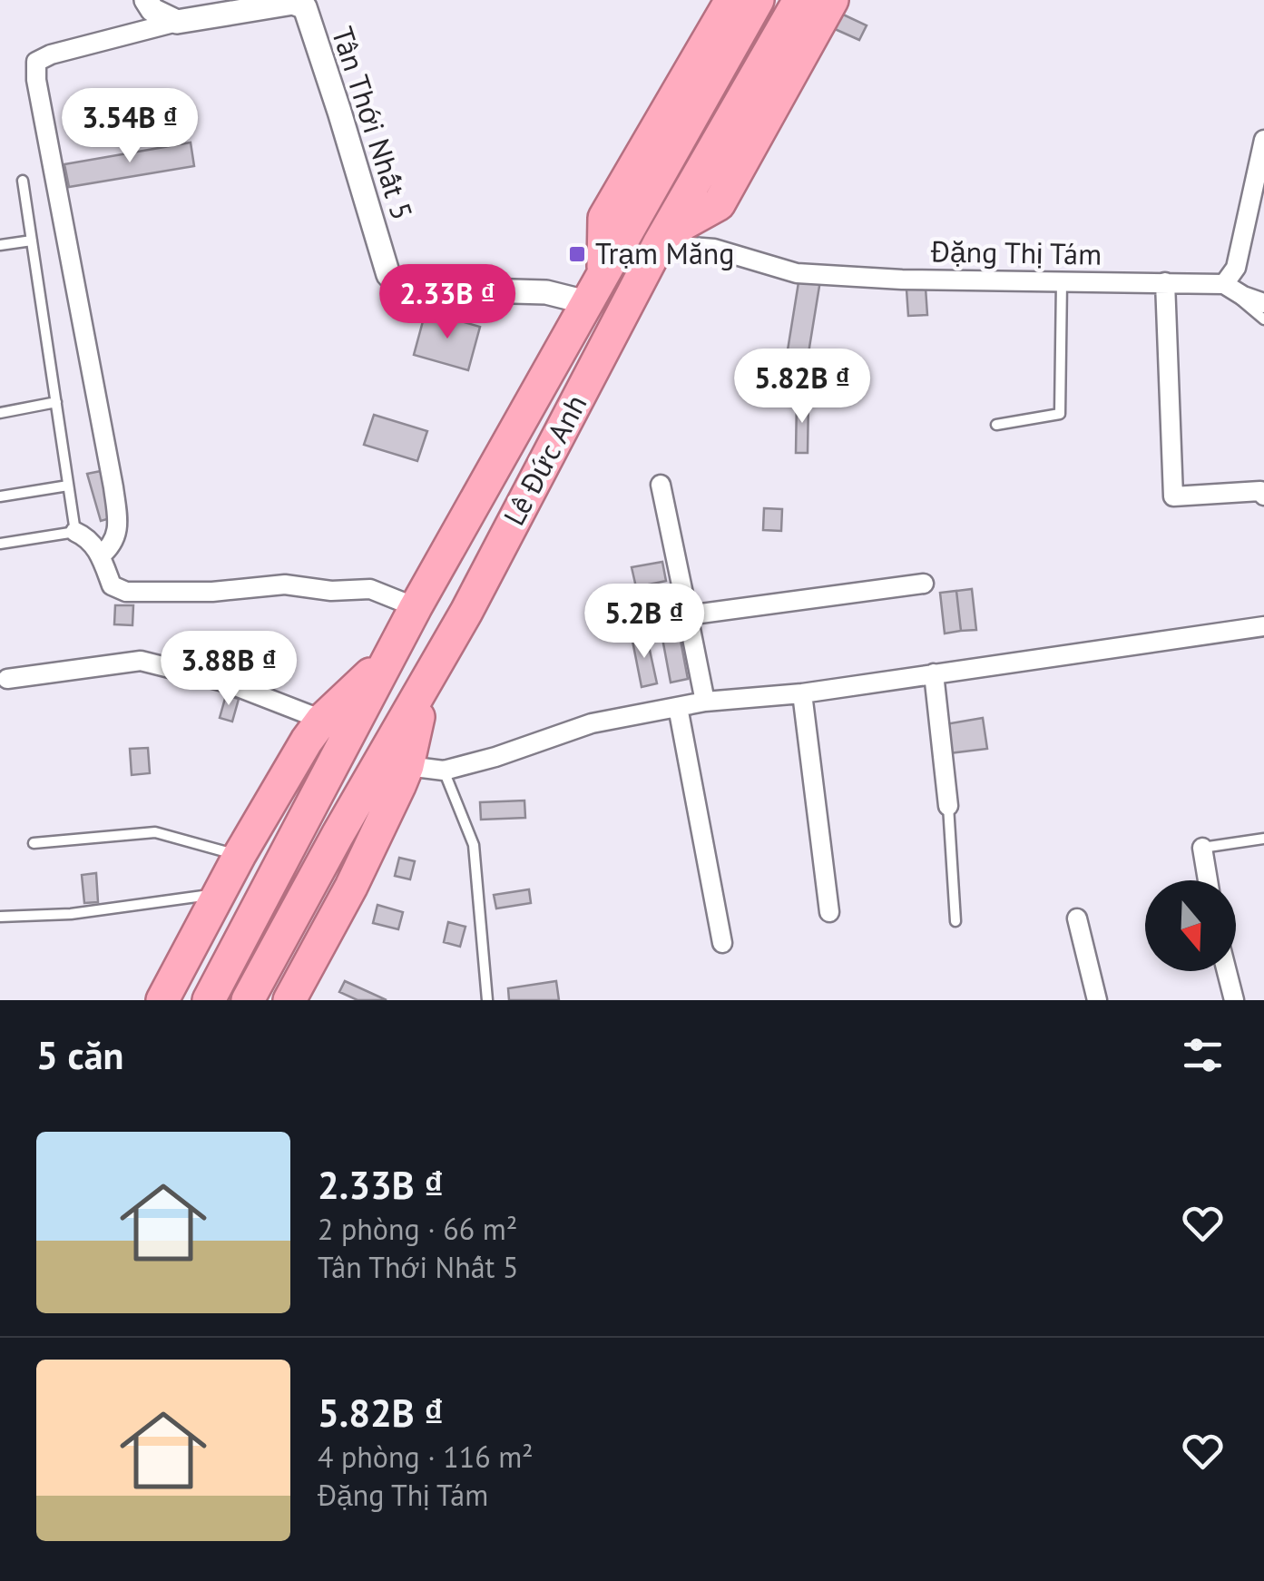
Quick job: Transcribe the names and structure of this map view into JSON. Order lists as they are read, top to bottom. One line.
{"streets":{"highway":["Lê Đức Anh"],"street":["Tân Thới Nhất 5","Đặng Thị Tám"]},"crossings":[["Tân Thới Nhất 5","Lê Đức Anh"],["Đặng Thị Tám","Lê Đức Anh"]],"places":{"transit":["Trạm Măng"]},"north":"bottom","page":{"price":["3.54B ₫","2.33B ₫","5.82B ₫","5.2B ₫","3.88B ₫"],"heading":"5 căn","list":[{"name":"2.33B ₫","note":"2 phòng · 66 m² · Tân Thới Nhất 5"},{"name":"5.82B ₫","note":"4 phòng · 116 m² · Đặng Thị Tám"}]}}
